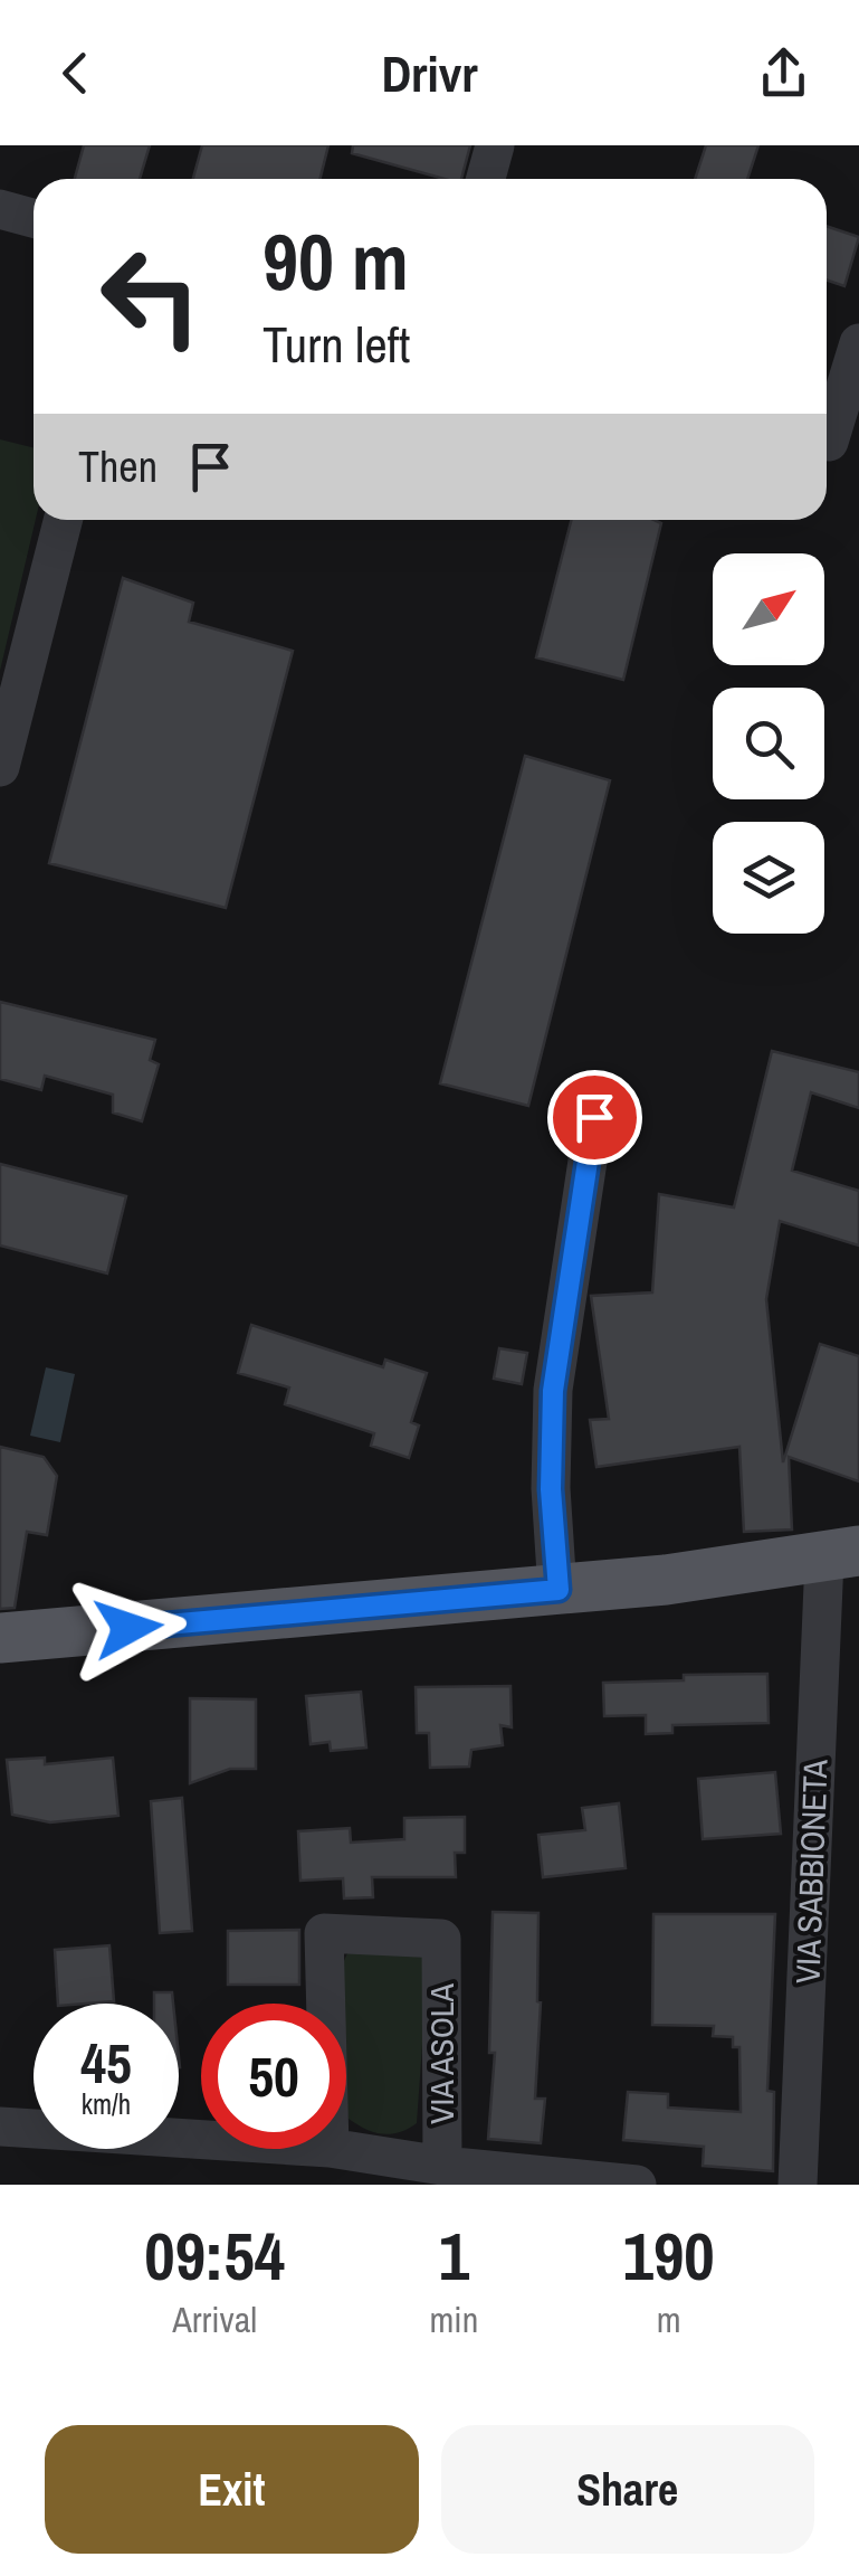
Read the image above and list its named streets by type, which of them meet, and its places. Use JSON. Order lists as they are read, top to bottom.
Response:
{
  "streets": {
    "street": ["VIA SABBIONETA", "VIA ASOLA"]
  },
  "north": "top right",
  "page": {
    "header": "Drivr",
    "turn": ["90 m", "Turn left"],
    "then": "Then",
    "speed": "45 km/h",
    "limit": "50",
    "eta": [
      "09:54",
      "Arrival",
      "1",
      "min",
      "190",
      "m"
    ],
    "buttons": ["Exit", "Share"]
  }
}
